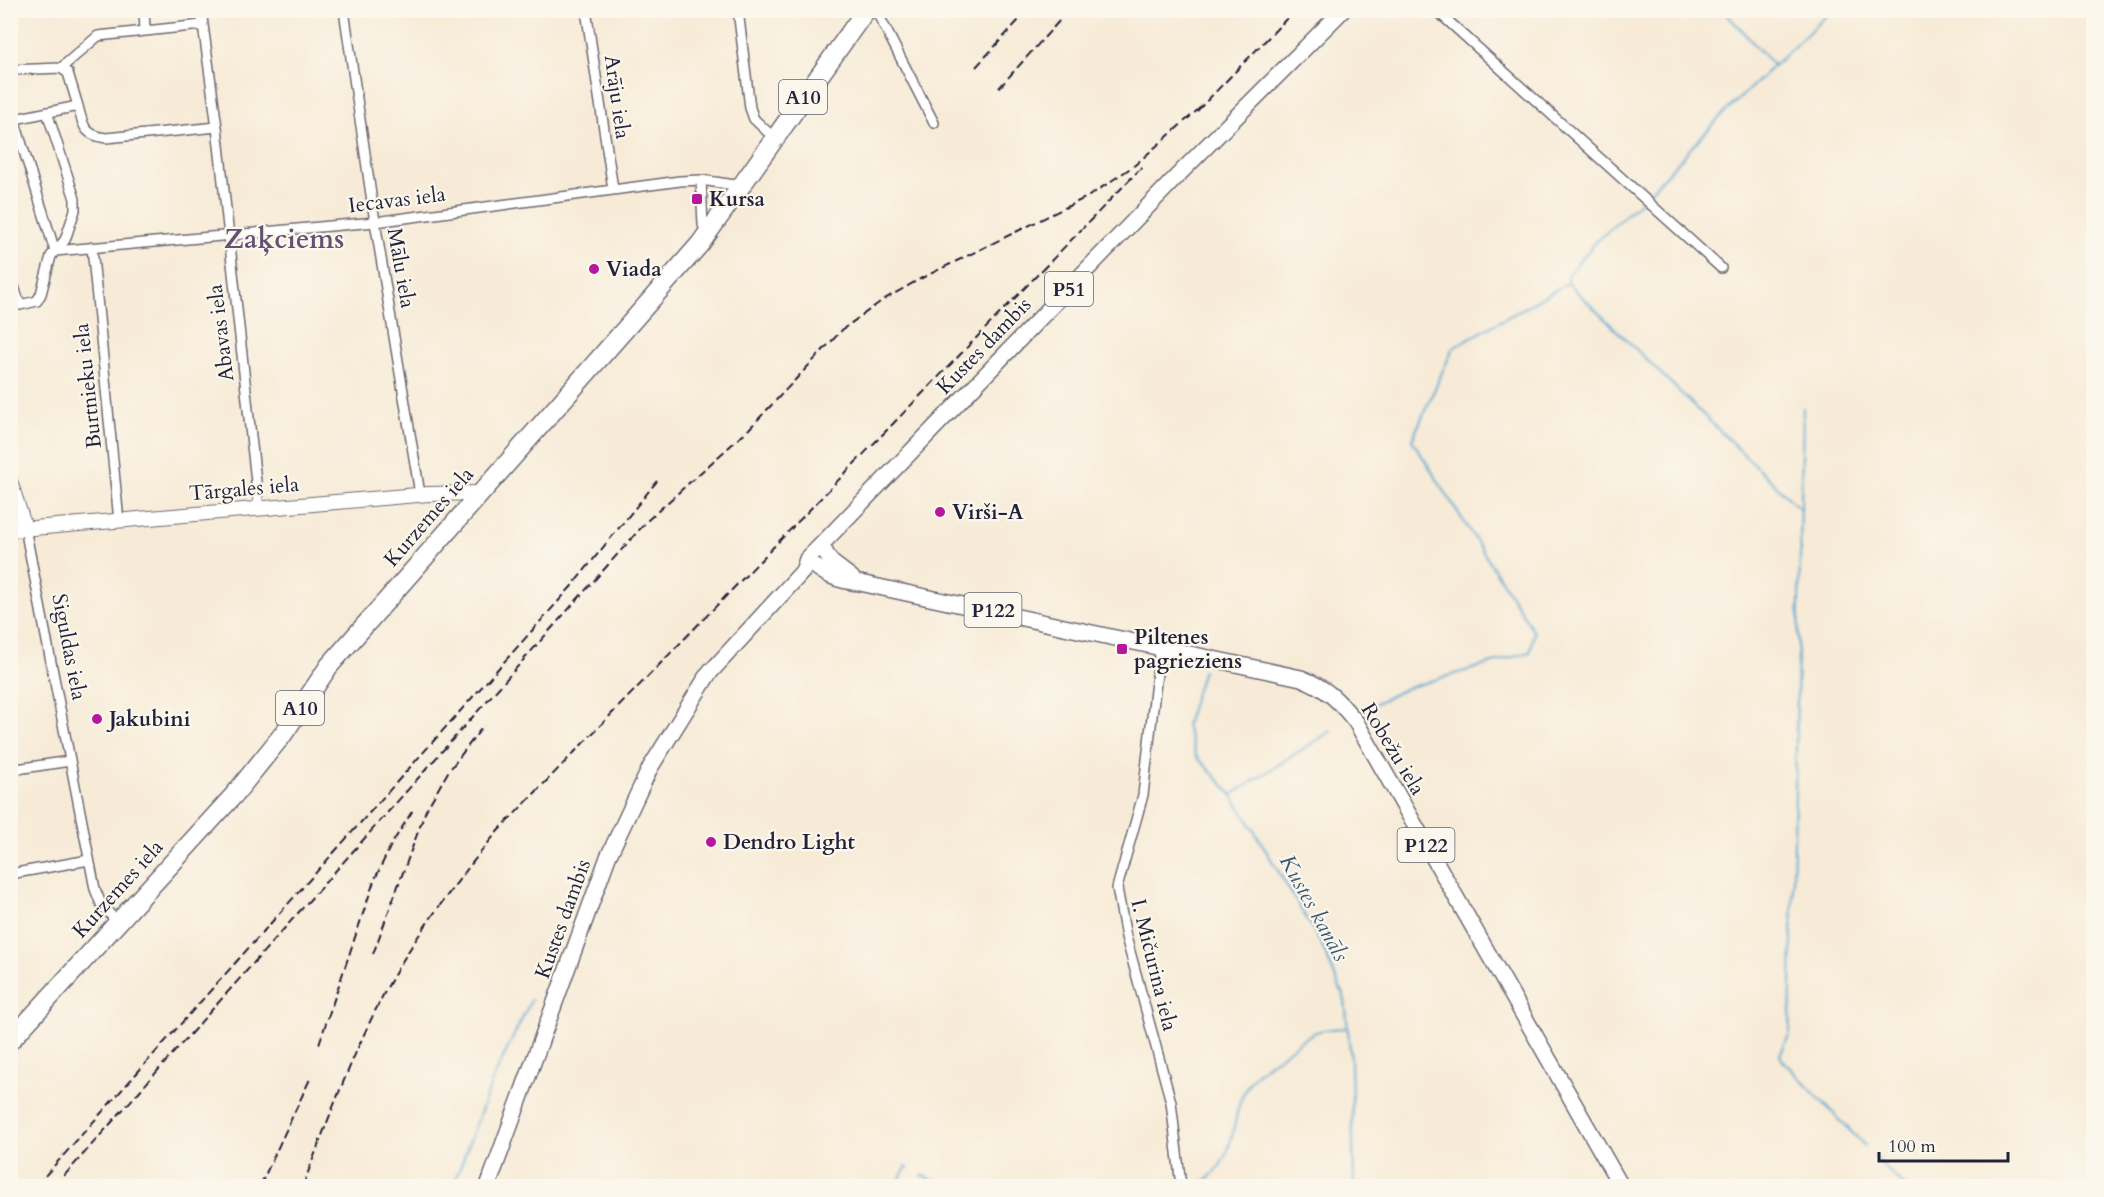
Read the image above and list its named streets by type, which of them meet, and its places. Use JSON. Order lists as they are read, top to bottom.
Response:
{
  "streets": {
    "highway": ["A10", "Kurzemes iela"],
    "main road": [
      "P51",
      "Kustes dambis",
      "P122",
      "Robežu iela"
    ],
    "street": [
      "Arāju iela",
      "Iecavas iela",
      "Mālu iela",
      "Abavas iela",
      "Burtnieku iela",
      "Tārgales iela",
      "Siguldas iela",
      "I. Mičurina iela"
    ]
  },
  "crossings": [
    ["Arāju iela", "Iecavas iela"],
    ["Iecavas iela", "Mālu iela"],
    ["Iecavas iela", "Abavas iela"],
    ["Iecavas iela", "Burtnieku iela"],
    ["Iecavas iela", "Kurzemes iela"],
    ["Mālu iela", "Tārgales iela"],
    ["Abavas iela", "Tārgales iela"],
    ["Kustes dambis", "Robežu iela"],
    ["Burtnieku iela", "Tārgales iela"],
    ["Tārgales iela", "Kurzemes iela"],
    ["Tārgales iela", "Siguldas iela"],
    ["Kurzemes iela", "Siguldas iela"],
    ["Robežu iela", "I. Mičurina iela"]
  ],
  "districts": ["Zaķciems"],
  "water": ["Kustes kanāls"],
  "places": {
    "transit": ["Kursa", "Piltenes pagrieziens"],
    "other": [
      "Viada",
      "Virši-A",
      "Jakubini",
      "Dendro Light"
    ]
  },
  "scale_bar": "100 m"
}
